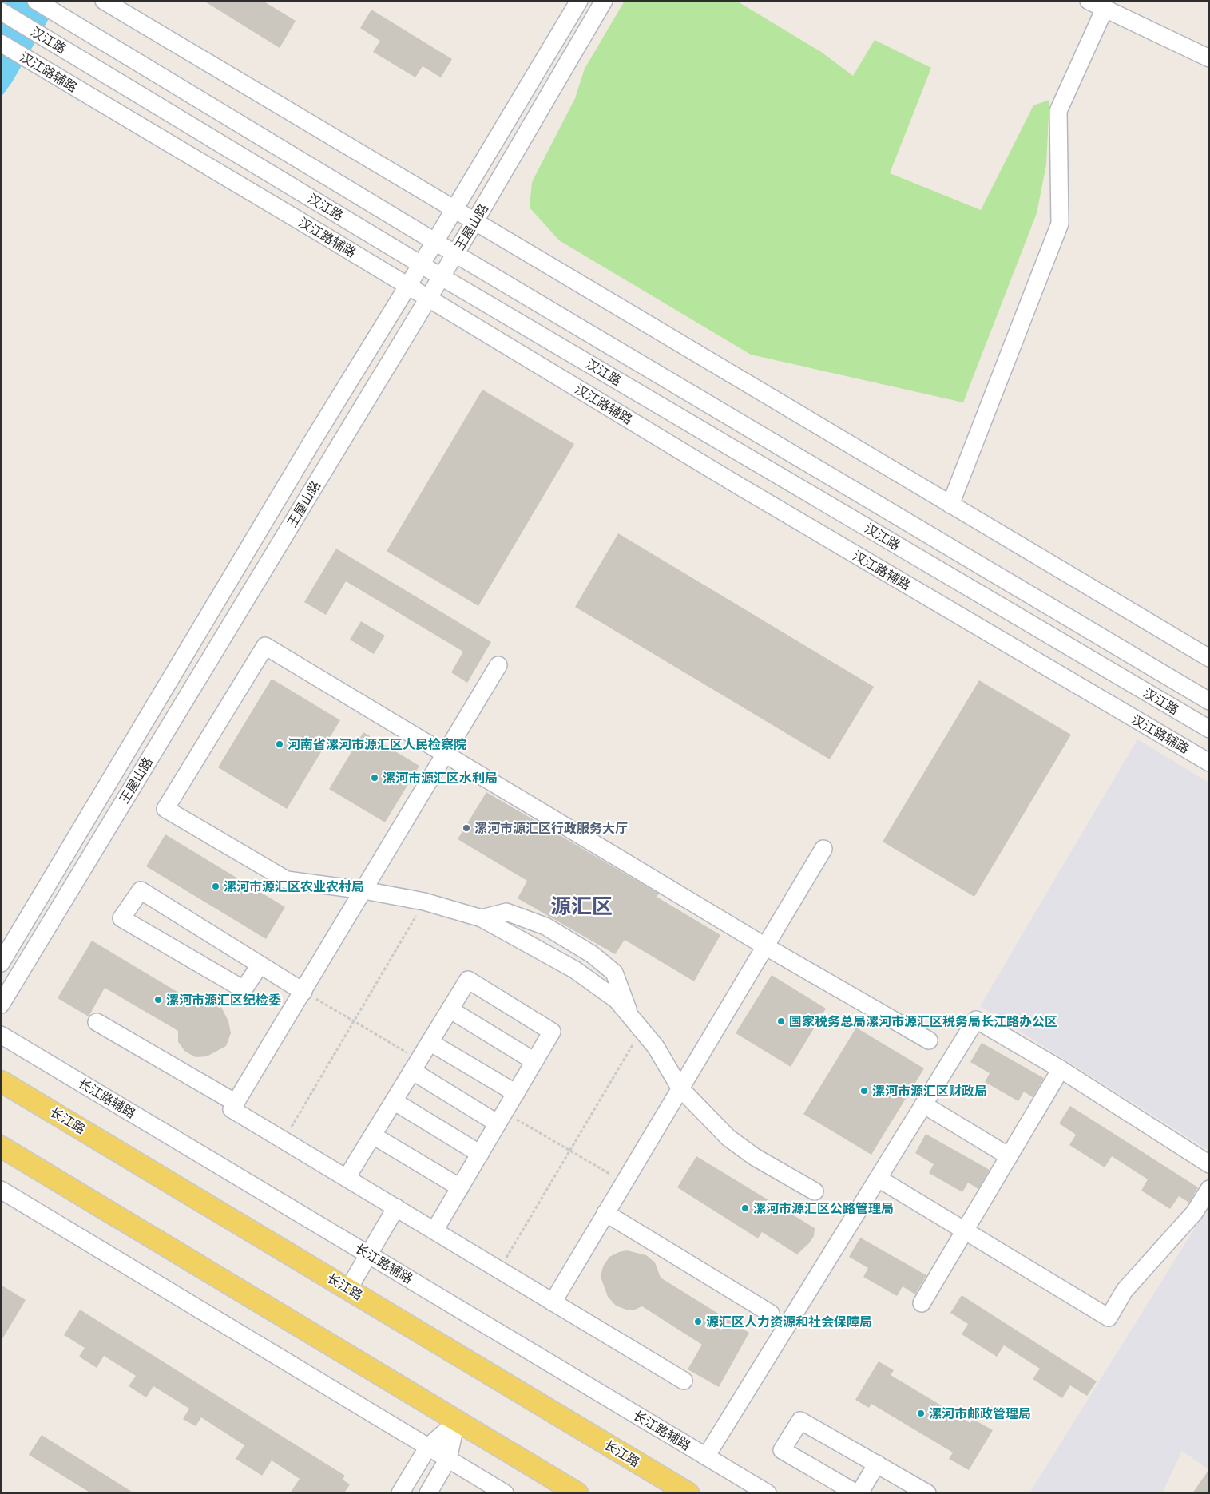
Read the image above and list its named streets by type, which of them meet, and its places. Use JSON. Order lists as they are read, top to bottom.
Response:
{
  "streets": {
    "main road": ["长江路"],
    "street": [
      "汉江路",
      "汉江路辅路",
      "王屋山路",
      "长江路辅路"
    ]
  },
  "crossings": [
    ["汉江路", "王屋山路"],
    ["汉江路辅路", "王屋山路"]
  ],
  "districts": ["源汇区"],
  "places": [
    "河南省漯河市源汇区人民检察院",
    "漯河市源汇区水利局",
    "漯河市源汇区行政服务大厅",
    "漯河市源汇区农业农村局",
    "漯河市源汇区纪检委",
    "国家税务总局漯河市源汇区税务局长江路办公区",
    "漯河市源汇区财政局",
    "漯河市源汇区公路管理局",
    "源汇区人力资源和社会保障局",
    "漯河市邮政管理局"
  ]
}
